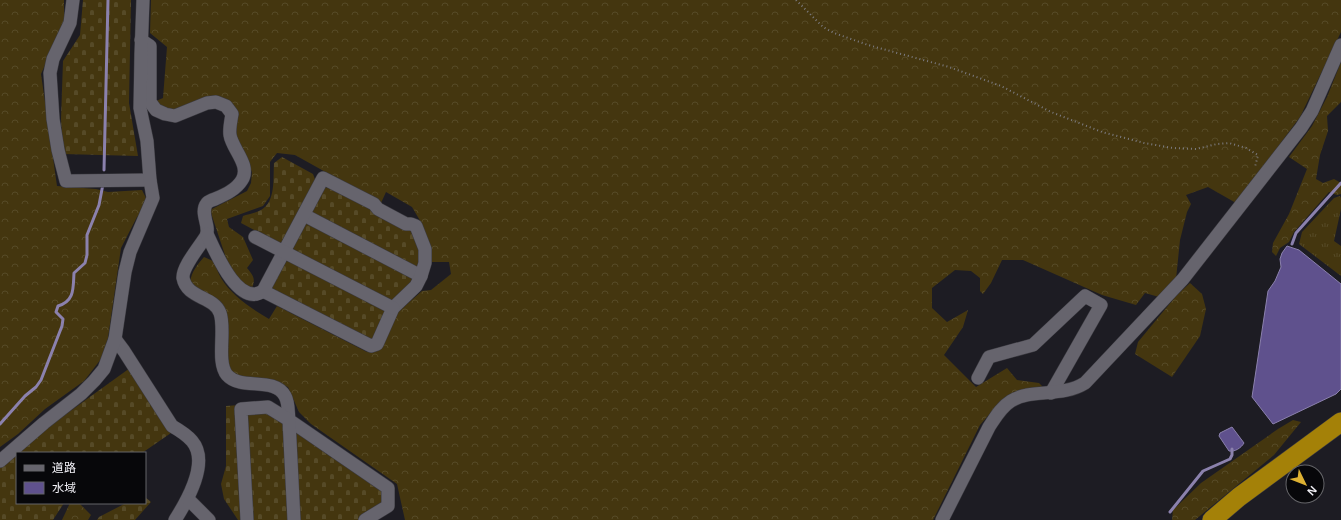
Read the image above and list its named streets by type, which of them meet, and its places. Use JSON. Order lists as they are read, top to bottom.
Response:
{
  "legend": ["道路", "水域"],
  "north": "bottom right"
}
